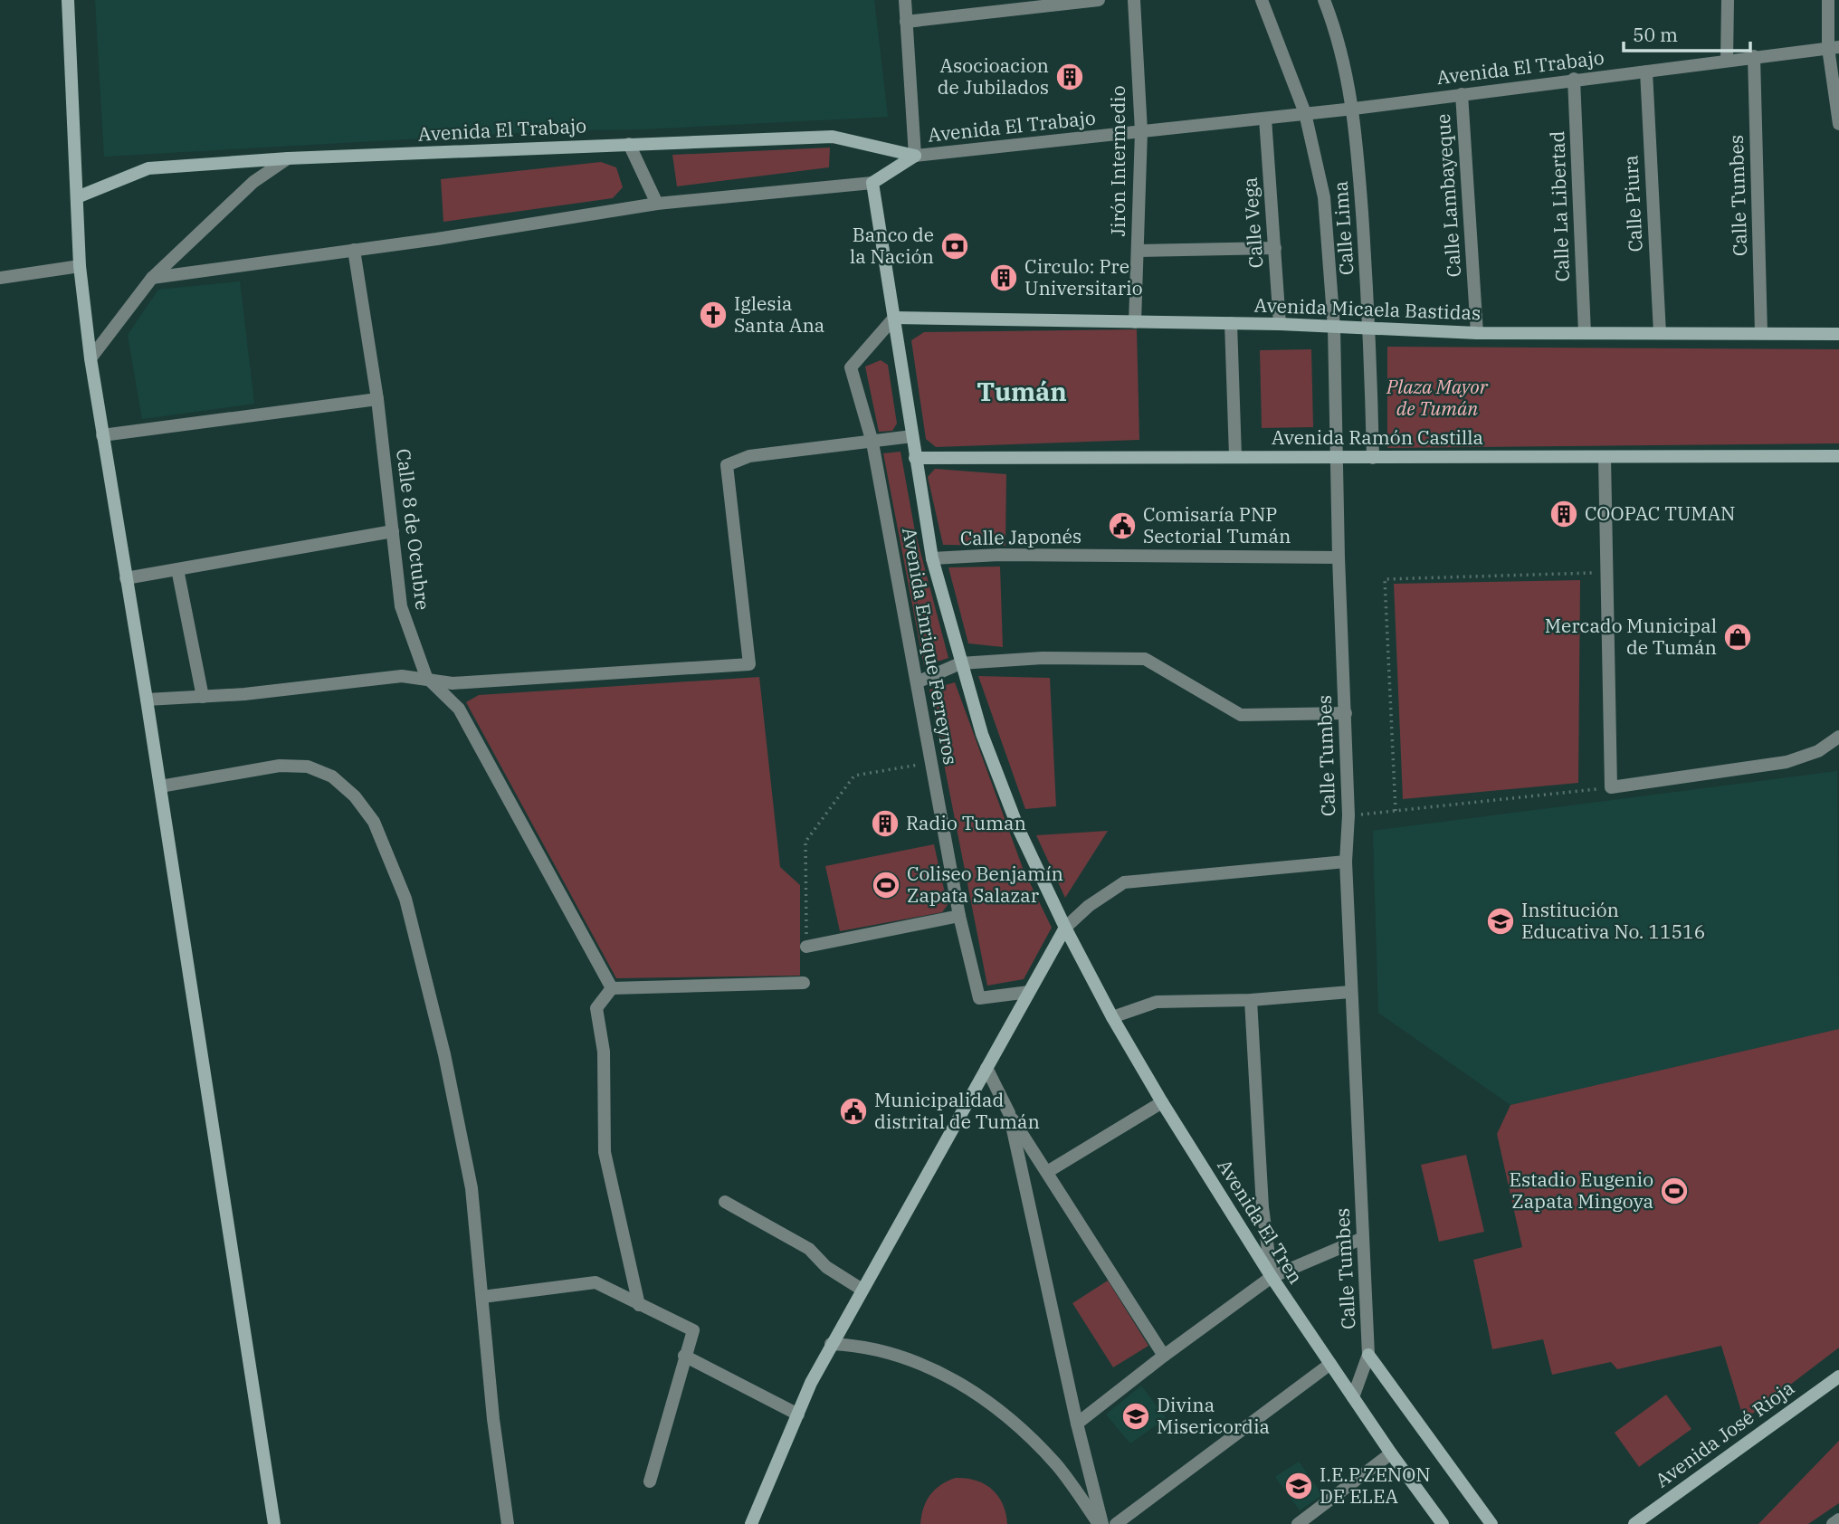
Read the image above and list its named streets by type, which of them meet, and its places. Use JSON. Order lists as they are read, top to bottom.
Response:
{
  "streets": {
    "main road": [
      "Avenida El Trabajo",
      "Avenida Micaela Bastidas",
      "Avenida Ramón Castilla",
      "Avenida El Tren",
      "Avenida José Rioja"
    ],
    "street": [
      "Jirón Intermedio",
      "Calle Lambayeque",
      "Calle Tumbes",
      "Calle Piura",
      "Calle La Libertad",
      "Calle Vega",
      "Calle Lima",
      "Calle 8 de Octubre",
      "Calle Japonés",
      "Avenida Enrique Ferreyros"
    ]
  },
  "crossings": [
    ["Avenida El Trabajo", "Jirón Intermedio"],
    ["Avenida El Trabajo", "Calle Lambayeque"],
    ["Avenida El Trabajo", "Calle Tumbes"],
    ["Avenida El Trabajo", "Calle Piura"],
    ["Avenida El Trabajo", "Calle La Libertad"],
    ["Avenida El Trabajo", "Calle Vega"],
    ["Avenida El Trabajo", "Calle Lima"],
    ["Jirón Intermedio", "Avenida Micaela Bastidas"],
    ["Calle Lambayeque", "Avenida Micaela Bastidas"],
    ["Calle Tumbes", "Avenida Micaela Bastidas"],
    ["Calle Tumbes", "Avenida Ramón Castilla"],
    ["Calle Tumbes", "Calle Japonés"],
    ["Calle Tumbes", "Avenida El Tren"],
    ["Calle Piura", "Avenida Micaela Bastidas"],
    ["Calle La Libertad", "Avenida Micaela Bastidas"],
    ["Calle Vega", "Avenida Micaela Bastidas"],
    ["Calle Lima", "Avenida Micaela Bastidas"],
    ["Calle Lima", "Avenida Ramón Castilla"],
    ["Avenida Micaela Bastidas", "Avenida Enrique Ferreyros"],
    ["Avenida Micaela Bastidas", "Avenida El Tren"],
    ["Avenida Ramón Castilla", "Avenida El Tren"],
    ["Calle Japonés", "Avenida El Tren"],
    ["Avenida Enrique Ferreyros", "Avenida El Tren"]
  ],
  "districts": ["Tumán"],
  "parks": ["Plaza Mayor de Tumán"],
  "places": {
    "building": [
      "Asocioacion de Jubilados",
      "Circulo: Pre Universitario",
      "COOPAC TUMAN",
      "Radio Tuman"
    ],
    "bank": ["Banco de la Nación"],
    "church": ["Iglesia Santa Ana"],
    "public building": ["Comisaría PNP Sectorial Tumán", "Municipalidad distrital de Tumán"],
    "shop": ["Mercado Municipal de Tumán"],
    "sports": ["Coliseo Benjamín Zapata Salazar", "Estadio Eugenio Zapata Mingoya"],
    "school or university": ["Institución Educativa No. 11516", "Divina Misericordia", "I.E.P.ZENON DE ELEA"]
  },
  "scale_bar": "50 m"
}
